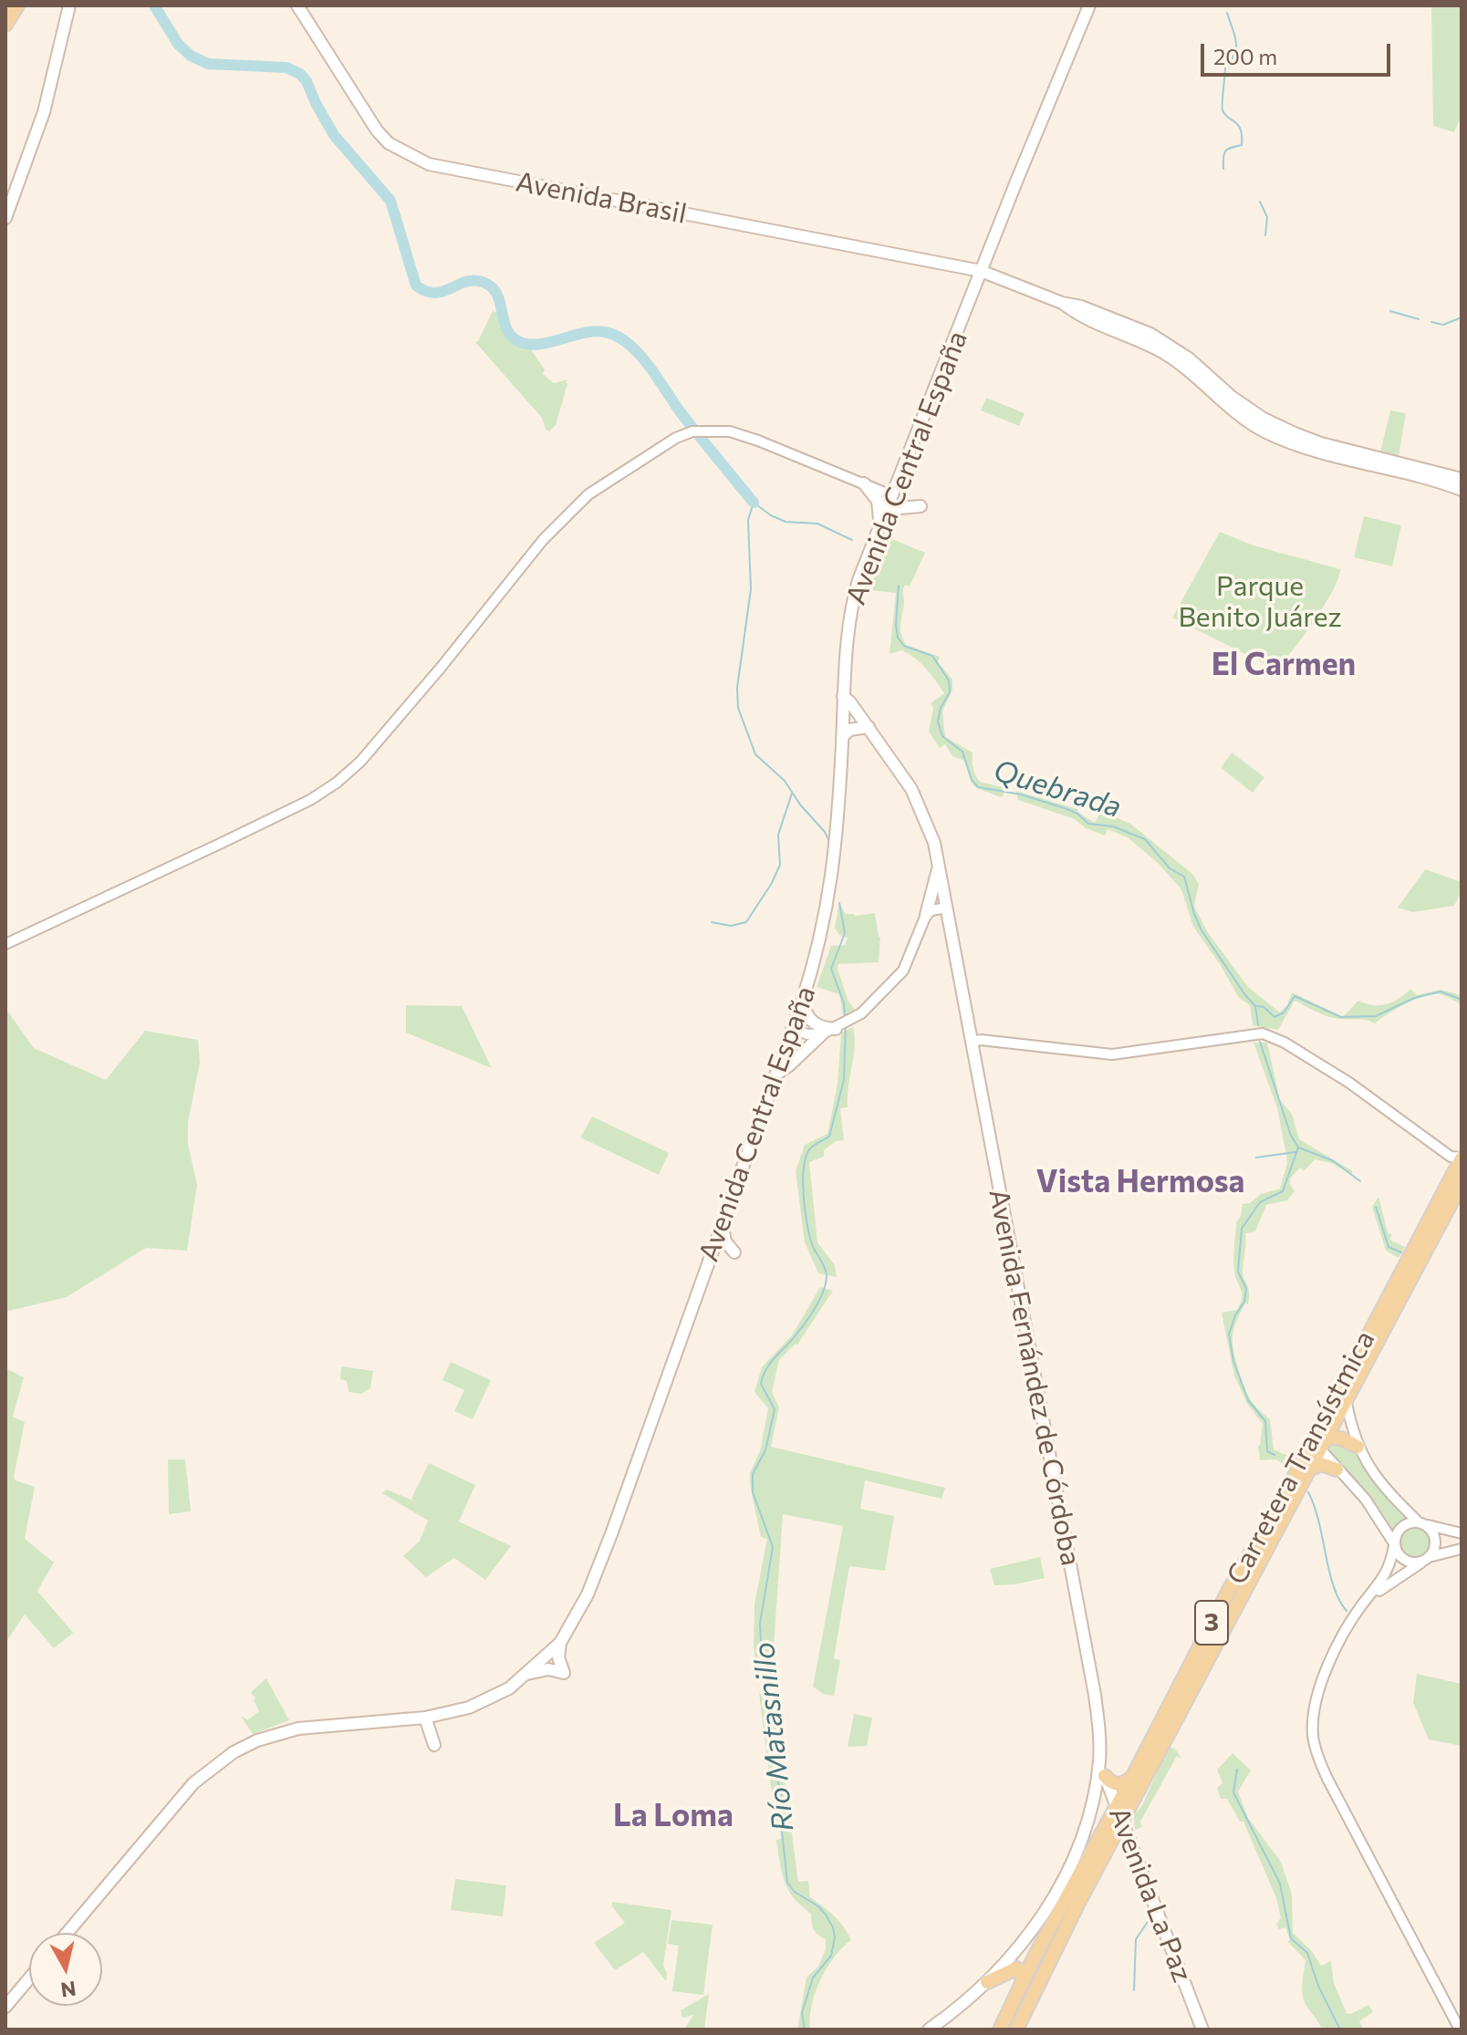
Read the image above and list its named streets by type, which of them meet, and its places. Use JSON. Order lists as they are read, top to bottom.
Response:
{
  "streets": {
    "main road": [
      "Avenida Brasil",
      "Avenida Central España",
      "Avenida Fernández de Córdoba",
      "Carretera Transístmica",
      "3",
      "Avenida La Paz"
    ]
  },
  "crossings": [
    ["Avenida Brasil", "Avenida Central España"],
    ["Avenida Central España", "Avenida Fernández de Córdoba"],
    ["Avenida Fernández de Córdoba", "Avenida La Paz"],
    ["Carretera Transístmica", "Avenida La Paz"]
  ],
  "districts": ["El Carmen", "Vista Hermosa", "La Loma"],
  "water": ["Quebrada", "Río Matasnillo"],
  "parks": ["Parque Benito Juárez"],
  "scale_bar": "200 m",
  "north": "bottom"
}
